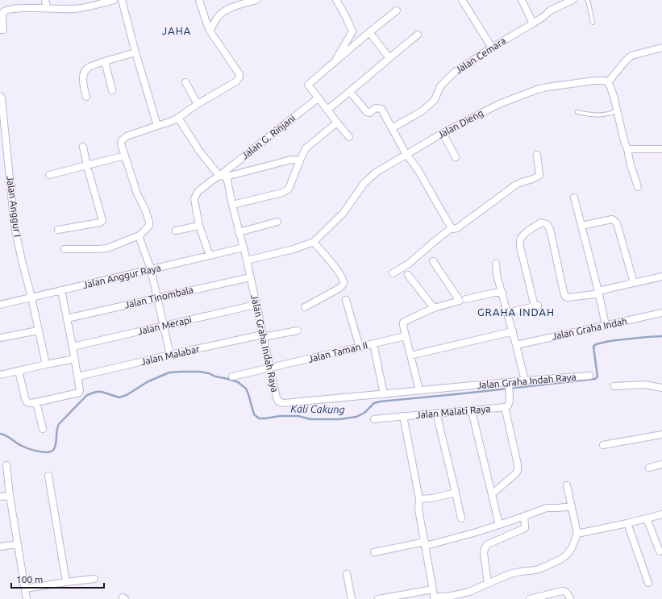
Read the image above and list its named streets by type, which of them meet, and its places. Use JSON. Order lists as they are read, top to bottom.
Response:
{
  "streets": {
    "street": [
      "Jalan Cemara",
      "Jalan Dieng",
      "Jalan G. Rinjani",
      "Jalan Anggur I",
      "Jalan Anggur Raya",
      "Jalan Tinombala",
      "Jalan Merapi",
      "Jalan Graha Indah",
      "Jalan Graha Indah Raya",
      "Jalan Taman II",
      "Jalan Malabar",
      "Jalan Malati Raya"
    ]
  },
  "crossings": [
    ["Jalan Dieng", "Jalan Graha Indah Raya"],
    ["Jalan G. Rinjani", "Jalan Anggur Raya"],
    ["Jalan Anggur I", "Jalan Anggur Raya"],
    ["Jalan Anggur Raya", "Jalan Graha Indah Raya"],
    ["Jalan Tinombala", "Jalan Graha Indah Raya"],
    ["Jalan Merapi", "Jalan Graha Indah Raya"],
    ["Jalan Graha Indah Raya", "Jalan Taman II"],
    ["Jalan Graha Indah Raya", "Jalan Malabar"],
    ["Jalan Graha Indah Raya", "Jalan Malati Raya"]
  ],
  "districts": ["JAHA", "GRAHA INDAH"],
  "water": ["Kali Cakung"],
  "scale_bar": "100 m"
}
